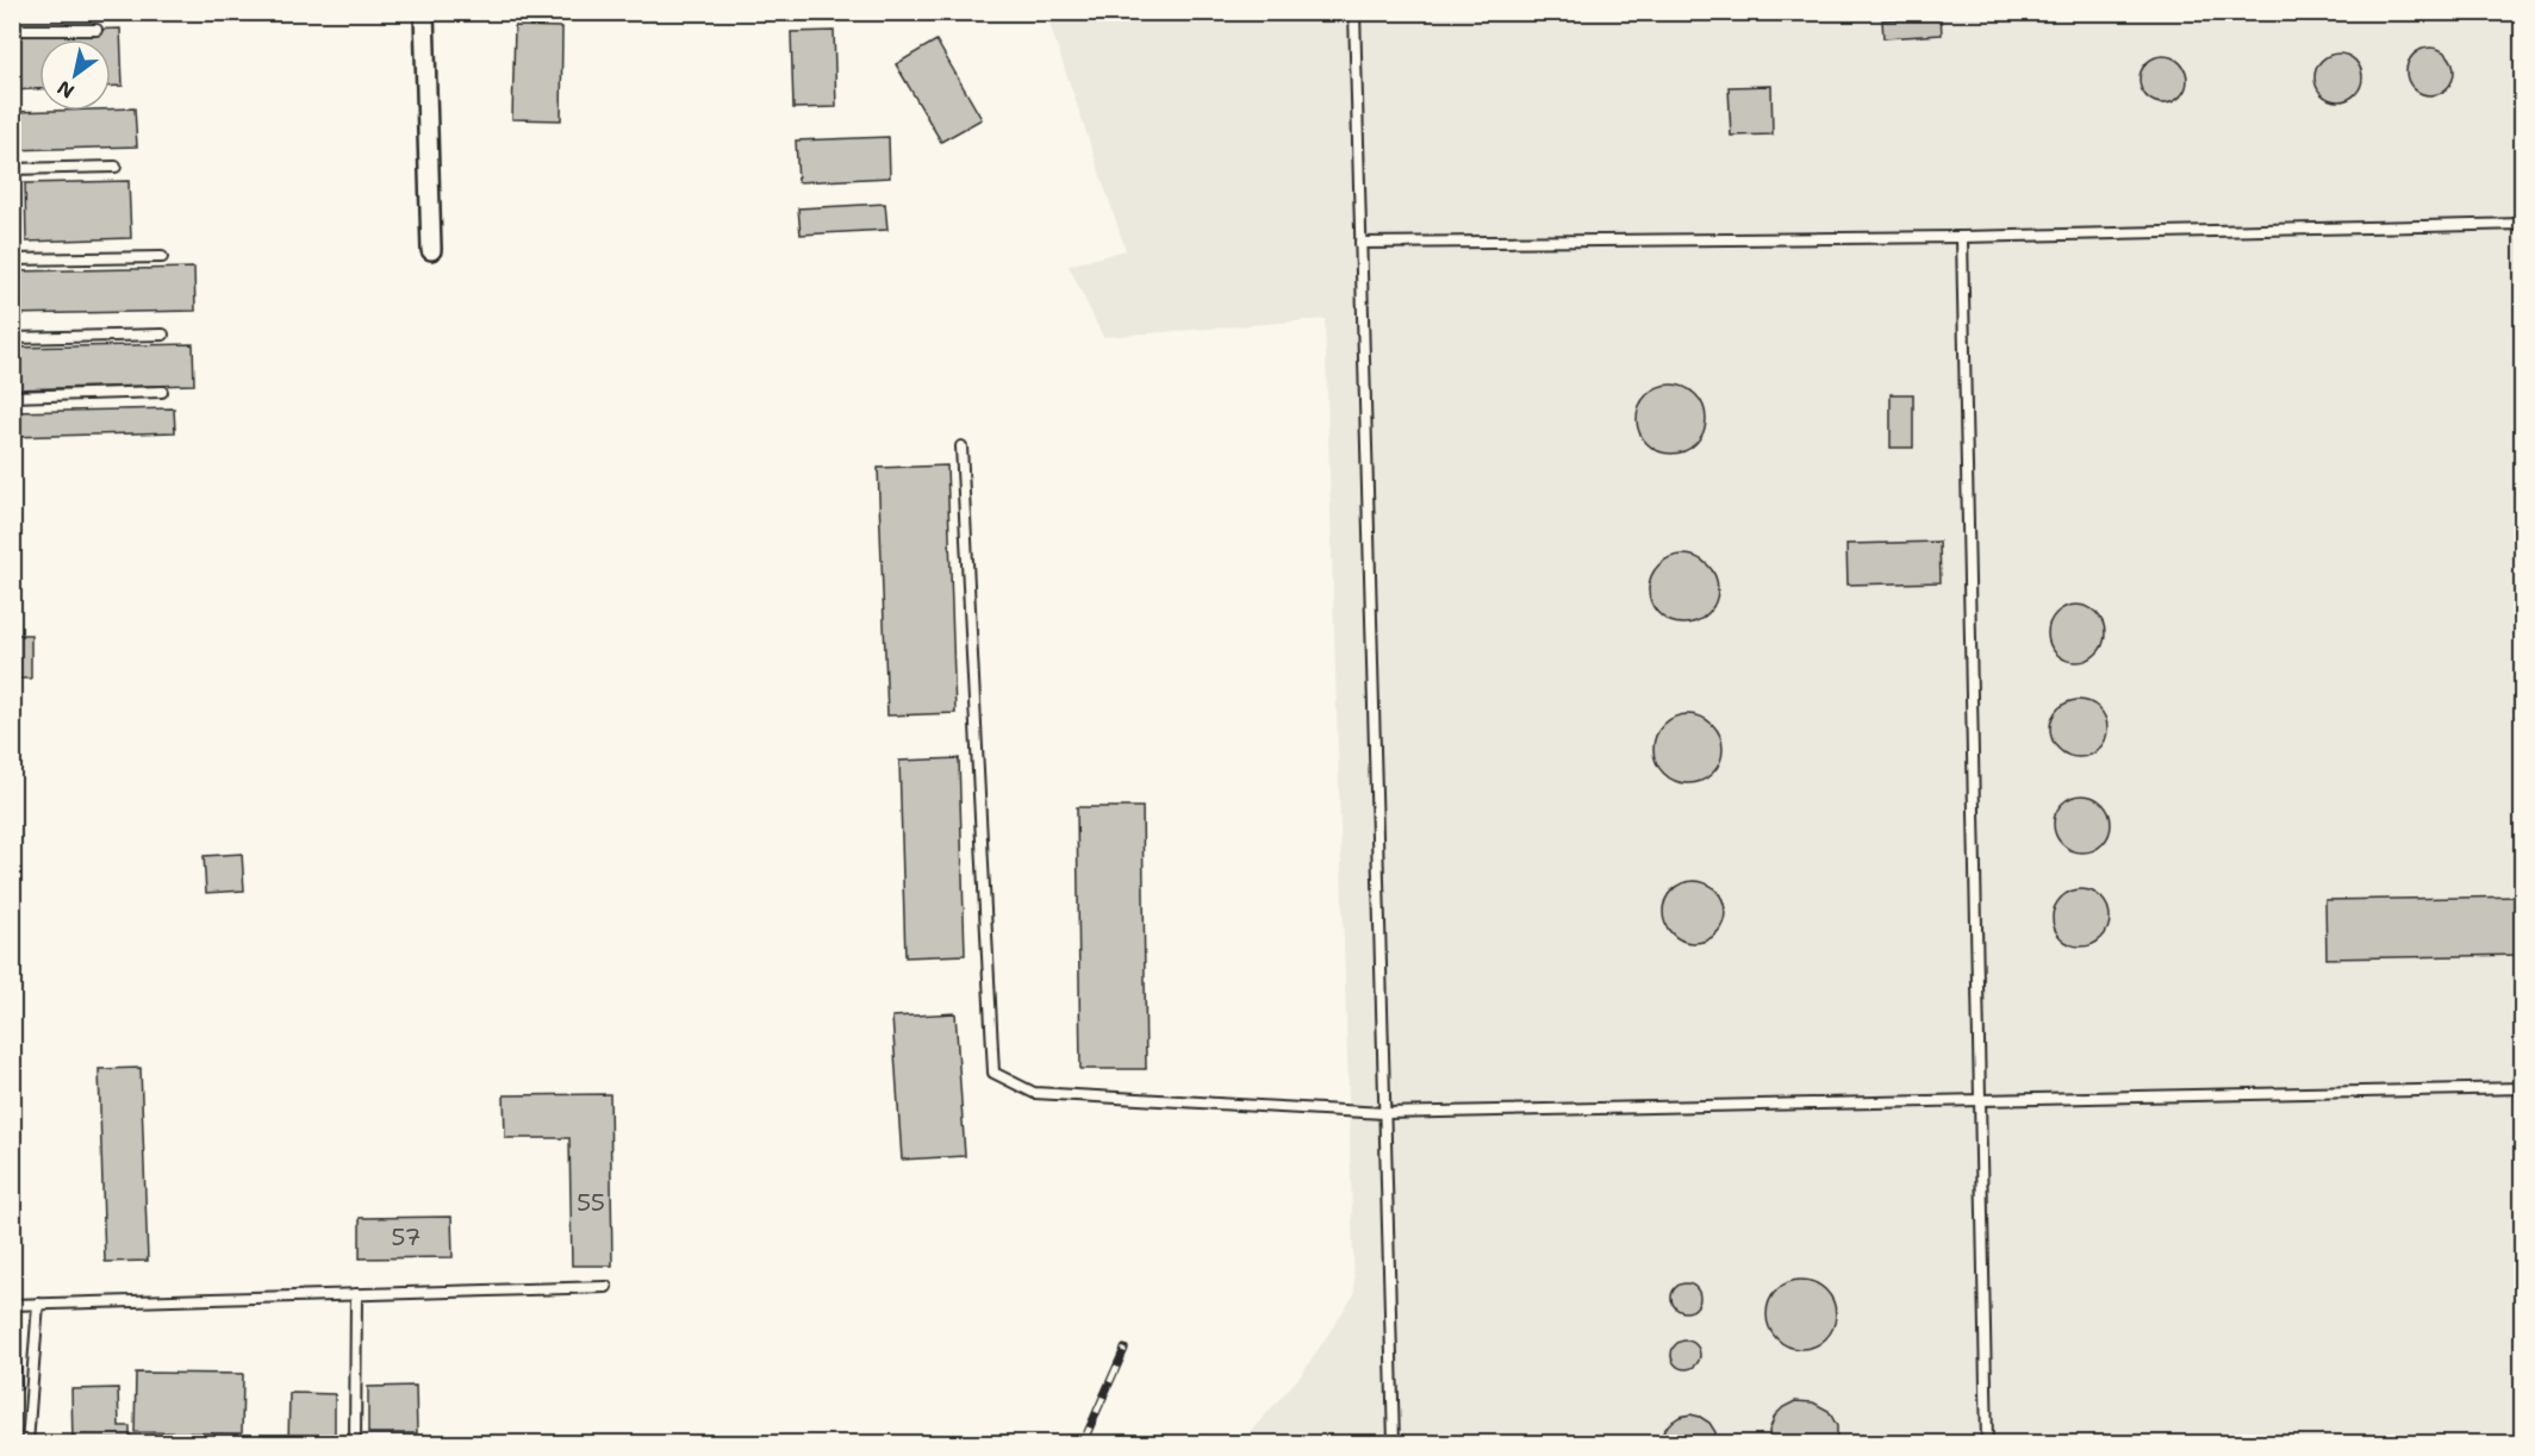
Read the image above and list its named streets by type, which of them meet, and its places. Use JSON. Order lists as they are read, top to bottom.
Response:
{
  "house_numbers": ["55", "57"],
  "north": "bottom left"
}
